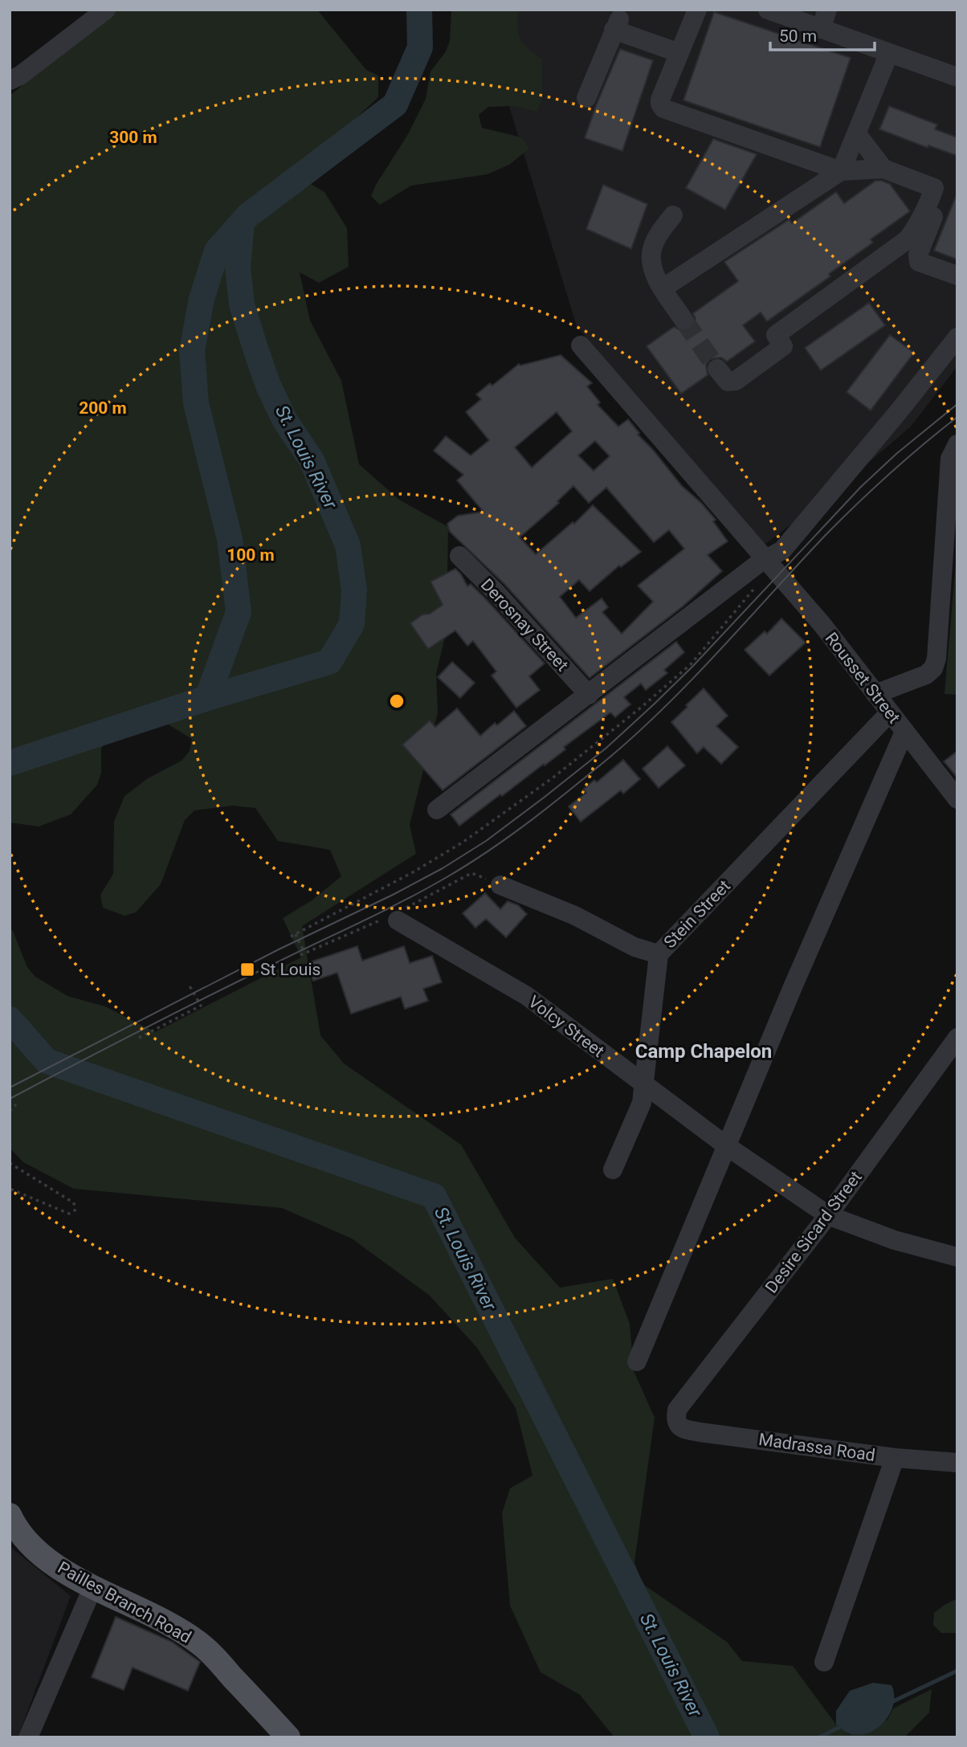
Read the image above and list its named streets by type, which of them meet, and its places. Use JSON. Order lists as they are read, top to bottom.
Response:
{
  "streets": {
    "main road": ["Pailles Branch Road"],
    "street": [
      "Derosnay Street",
      "Rousset Street",
      "Stein Street",
      "Volcy Street",
      "Desire Sicard Street",
      "Madrassa Road"
    ]
  },
  "crossings": [
    ["Rousset Street", "Stein Street"],
    ["Stein Street", "Volcy Street"],
    ["Volcy Street", "Desire Sicard Street"],
    ["Desire Sicard Street", "Madrassa Road"]
  ],
  "districts": ["Camp Chapelon"],
  "water": ["St. Louis River"],
  "places": {
    "transit": ["St Louis"]
  },
  "scale_bar": "50 m",
  "rings": ["300 m", "200 m", "100 m"]
}
